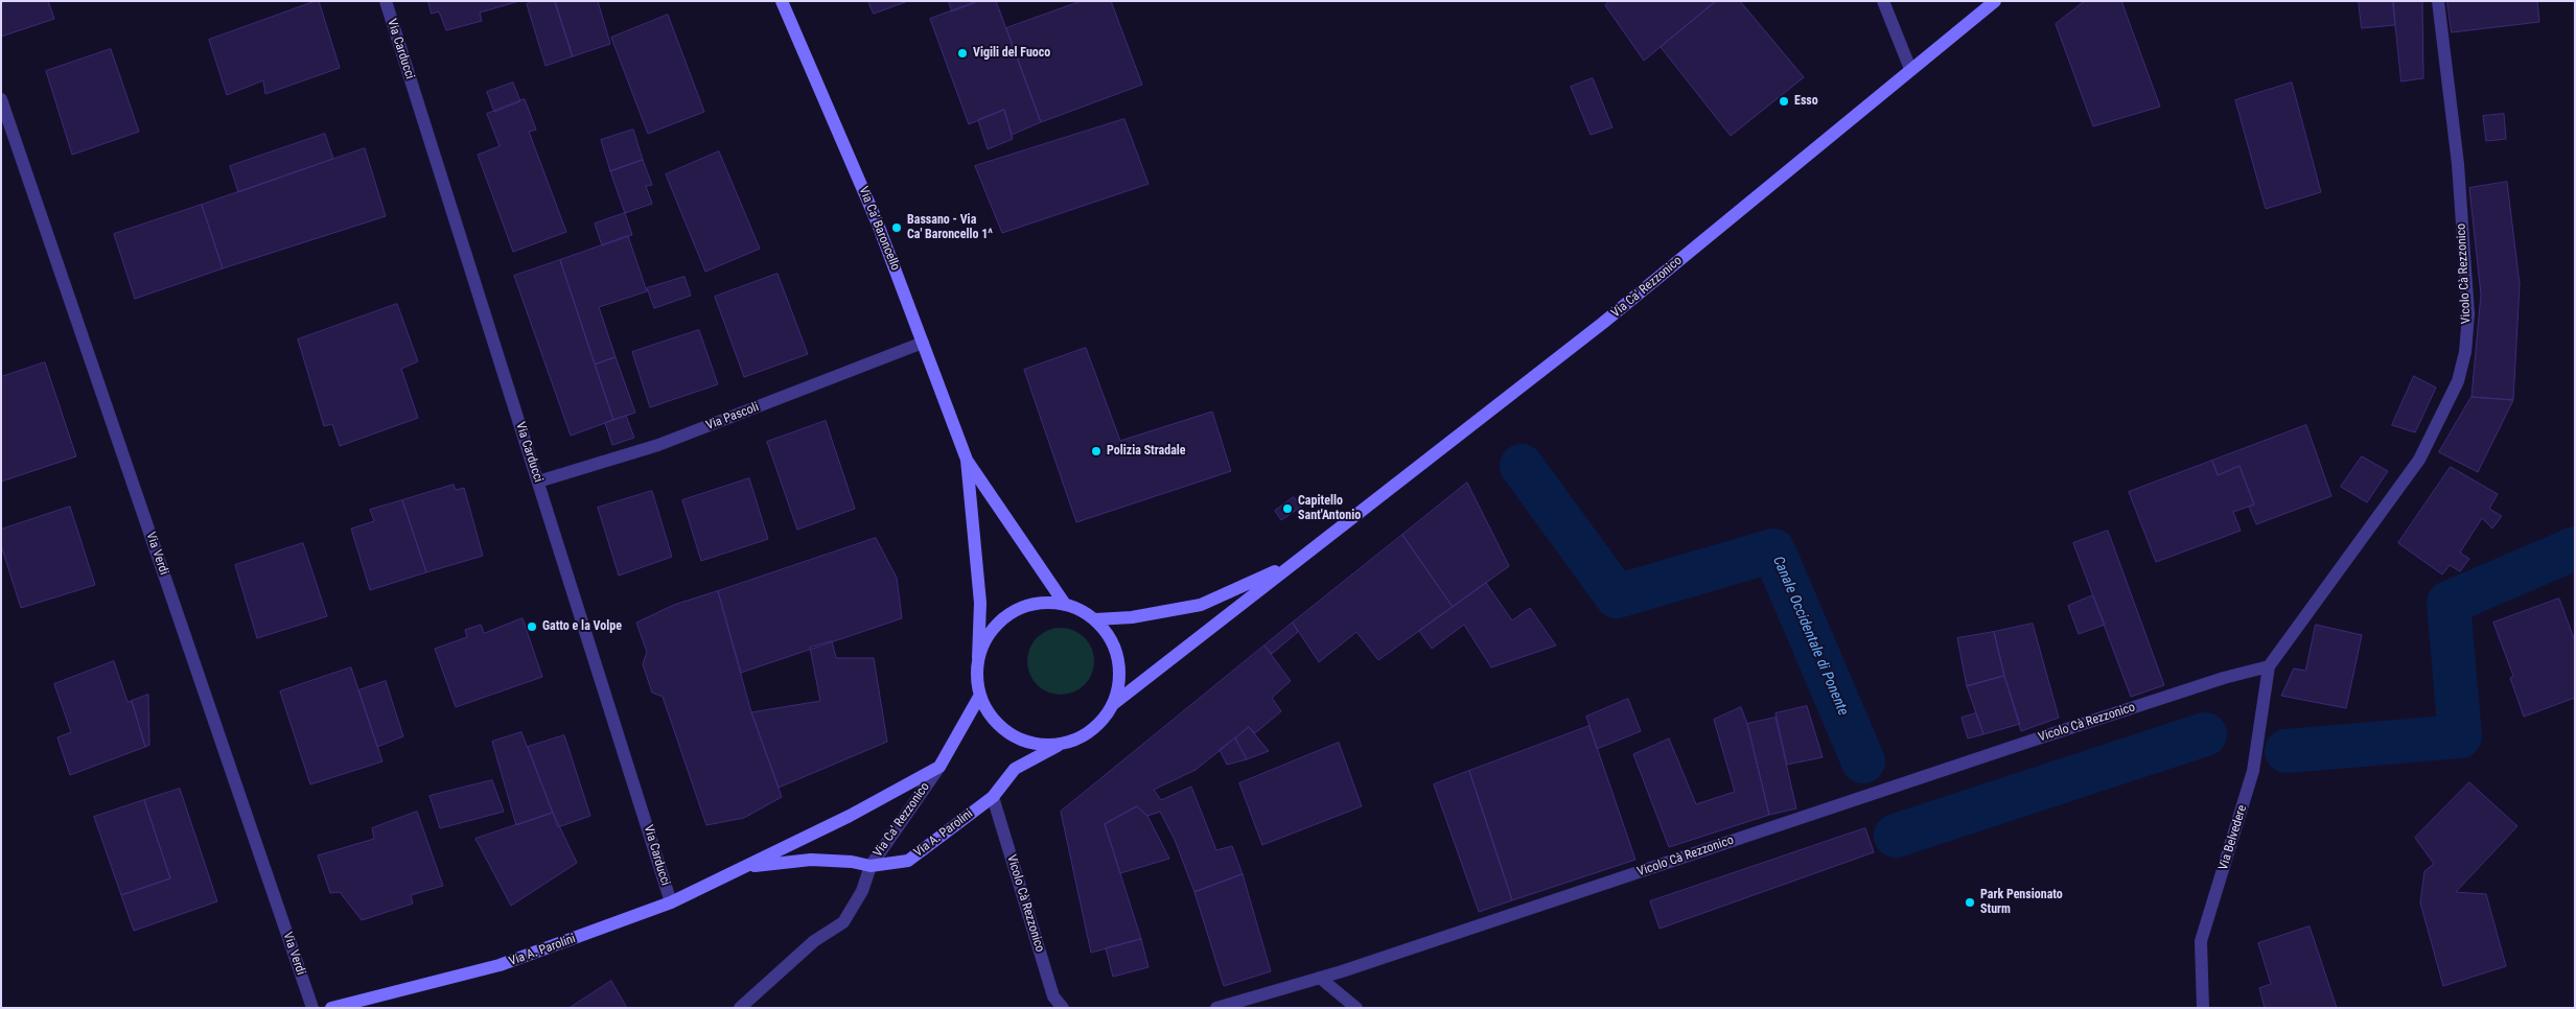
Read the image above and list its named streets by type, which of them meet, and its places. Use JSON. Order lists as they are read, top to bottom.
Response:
{
  "streets": {
    "main road": ["Via Ca' Baroncello", "Via Ca' Rezzonico", "Via A. Parolini"],
    "street": [
      "Via Carducci",
      "Vicolo Cà Rezzonico",
      "Via Pascoli",
      "Via Verdi",
      "Via Belvedere"
    ]
  },
  "crossings": [
    ["Via Carducci", "Via Pascoli"],
    ["Via Carducci", "Via A. Parolini"],
    ["Via Ca' Baroncello", "Via Ca' Rezzonico"],
    ["Via Ca' Baroncello", "Via Pascoli"],
    ["Via Ca' Baroncello", "Via A. Parolini"],
    ["Vicolo Cà Rezzonico", "Via A. Parolini"],
    ["Vicolo Cà Rezzonico", "Via Belvedere"],
    ["Via Ca' Rezzonico", "Via A. Parolini"]
  ],
  "water": ["Canale Occidentale di Ponente"],
  "places": [
    "Vigili del Fuoco",
    "Esso",
    "Bassano - Via Ca' Baroncello 1^",
    "Polizia Stradale",
    "Capitello Sant'Antonio",
    "Gatto e la Volpe",
    "Park Pensionato Sturm"
  ]
}
